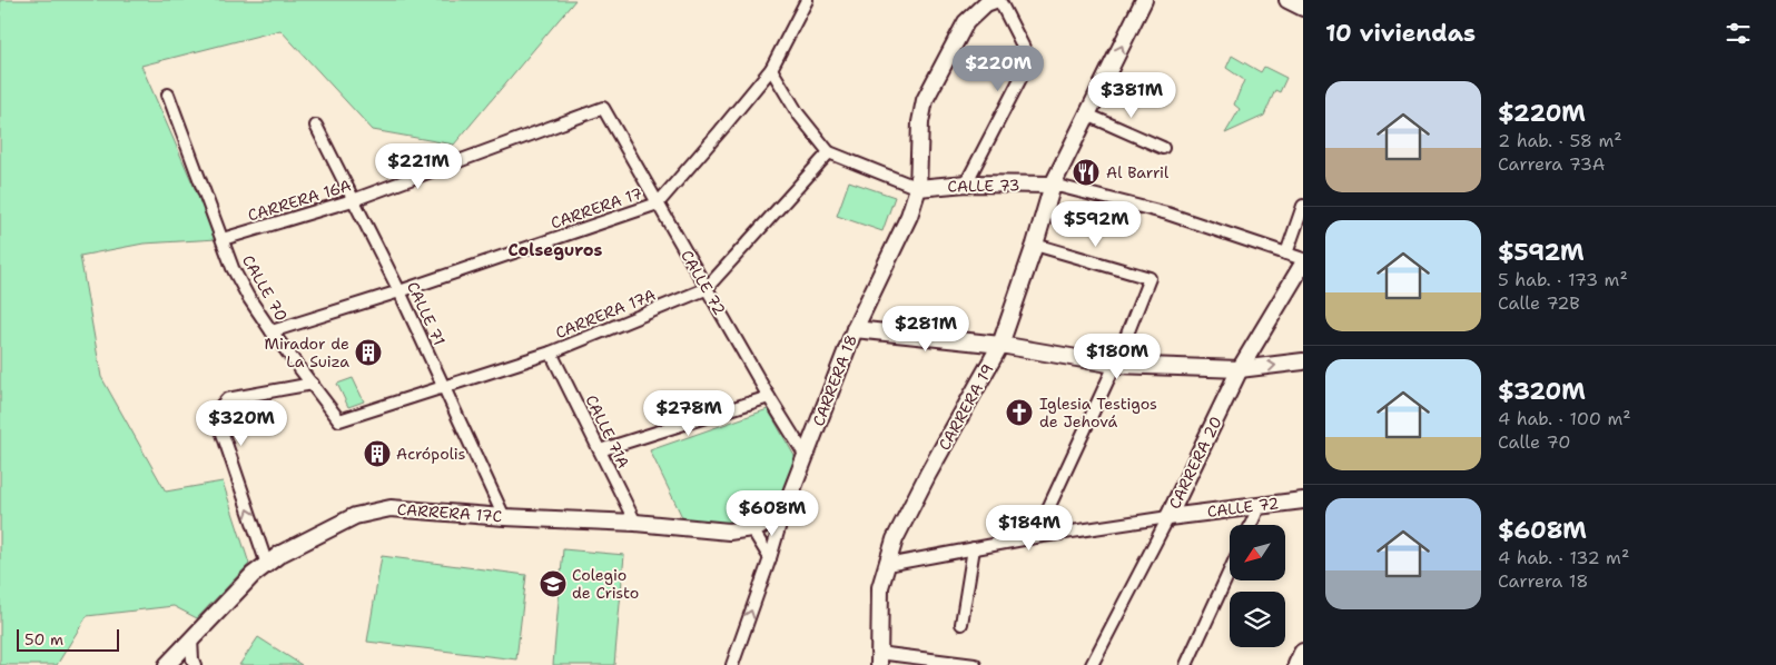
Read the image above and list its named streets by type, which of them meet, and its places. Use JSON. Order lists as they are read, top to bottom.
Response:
{
  "streets": {
    "street": [
      "CALLE 73",
      "CARRERA 16A",
      "CARRERA 17",
      "CALLE 72",
      "CALLE 70",
      "CALLE 71",
      "CARRERA 17A",
      "CARRERA 18",
      "CARRERA 19",
      "CALLE 71A",
      "CARRERA 20",
      "CARRERA 17C"
    ]
  },
  "crossings": [
    ["CALLE 73", "CARRERA 17"],
    ["CALLE 73", "CARRERA 17A"],
    ["CALLE 73", "CARRERA 18"],
    ["CALLE 73", "CARRERA 19"],
    ["CALLE 73", "CARRERA 20"],
    ["CARRERA 16A", "CALLE 72"],
    ["CARRERA 16A", "CALLE 70"],
    ["CARRERA 16A", "CALLE 71"],
    ["CARRERA 17", "CALLE 72"],
    ["CARRERA 17", "CALLE 70"],
    ["CARRERA 17", "CALLE 71"],
    ["CALLE 72", "CARRERA 17A"],
    ["CALLE 72", "CARRERA 18"],
    ["CALLE 72", "CARRERA 19"],
    ["CALLE 72", "CARRERA 20"],
    ["CALLE 70", "CARRERA 17A"],
    ["CALLE 71", "CARRERA 17A"],
    ["CALLE 71", "CARRERA 17C"],
    ["CARRERA 17A", "CALLE 71A"],
    ["CARRERA 18", "CARRERA 17C"],
    ["CALLE 71A", "CARRERA 17C"]
  ],
  "districts": ["Colseguros"],
  "places": {
    "restaurant": ["Al Barril"],
    "building": ["Mirador de La Suiza", "Acrópolis"],
    "church": ["Iglesia Testigos de Jehová"],
    "school or university": ["Colegio de Cristo"]
  },
  "scale_bar": "50 m",
  "north": "bottom left",
  "page": {
    "heading": "10 viviendas",
    "price": [
      "$220M",
      "$381M",
      "$221M",
      "$592M",
      "$281M",
      "$180M",
      "$278M",
      "$320M",
      "$608M",
      "$184M"
    ],
    "list": [
      {
        "name": "$220M",
        "note": "2 hab. · 58 m² · Carrera 73A"
      },
      {
        "name": "$592M",
        "note": "5 hab. · 173 m² · Calle 72B"
      },
      {
        "name": "$320M",
        "note": "4 hab. · 100 m² · Calle 70"
      },
      {
        "name": "$608M",
        "note": "4 hab. · 132 m² · Carrera 18"
      }
    ],
    "scale": "50 m"
  }
}
